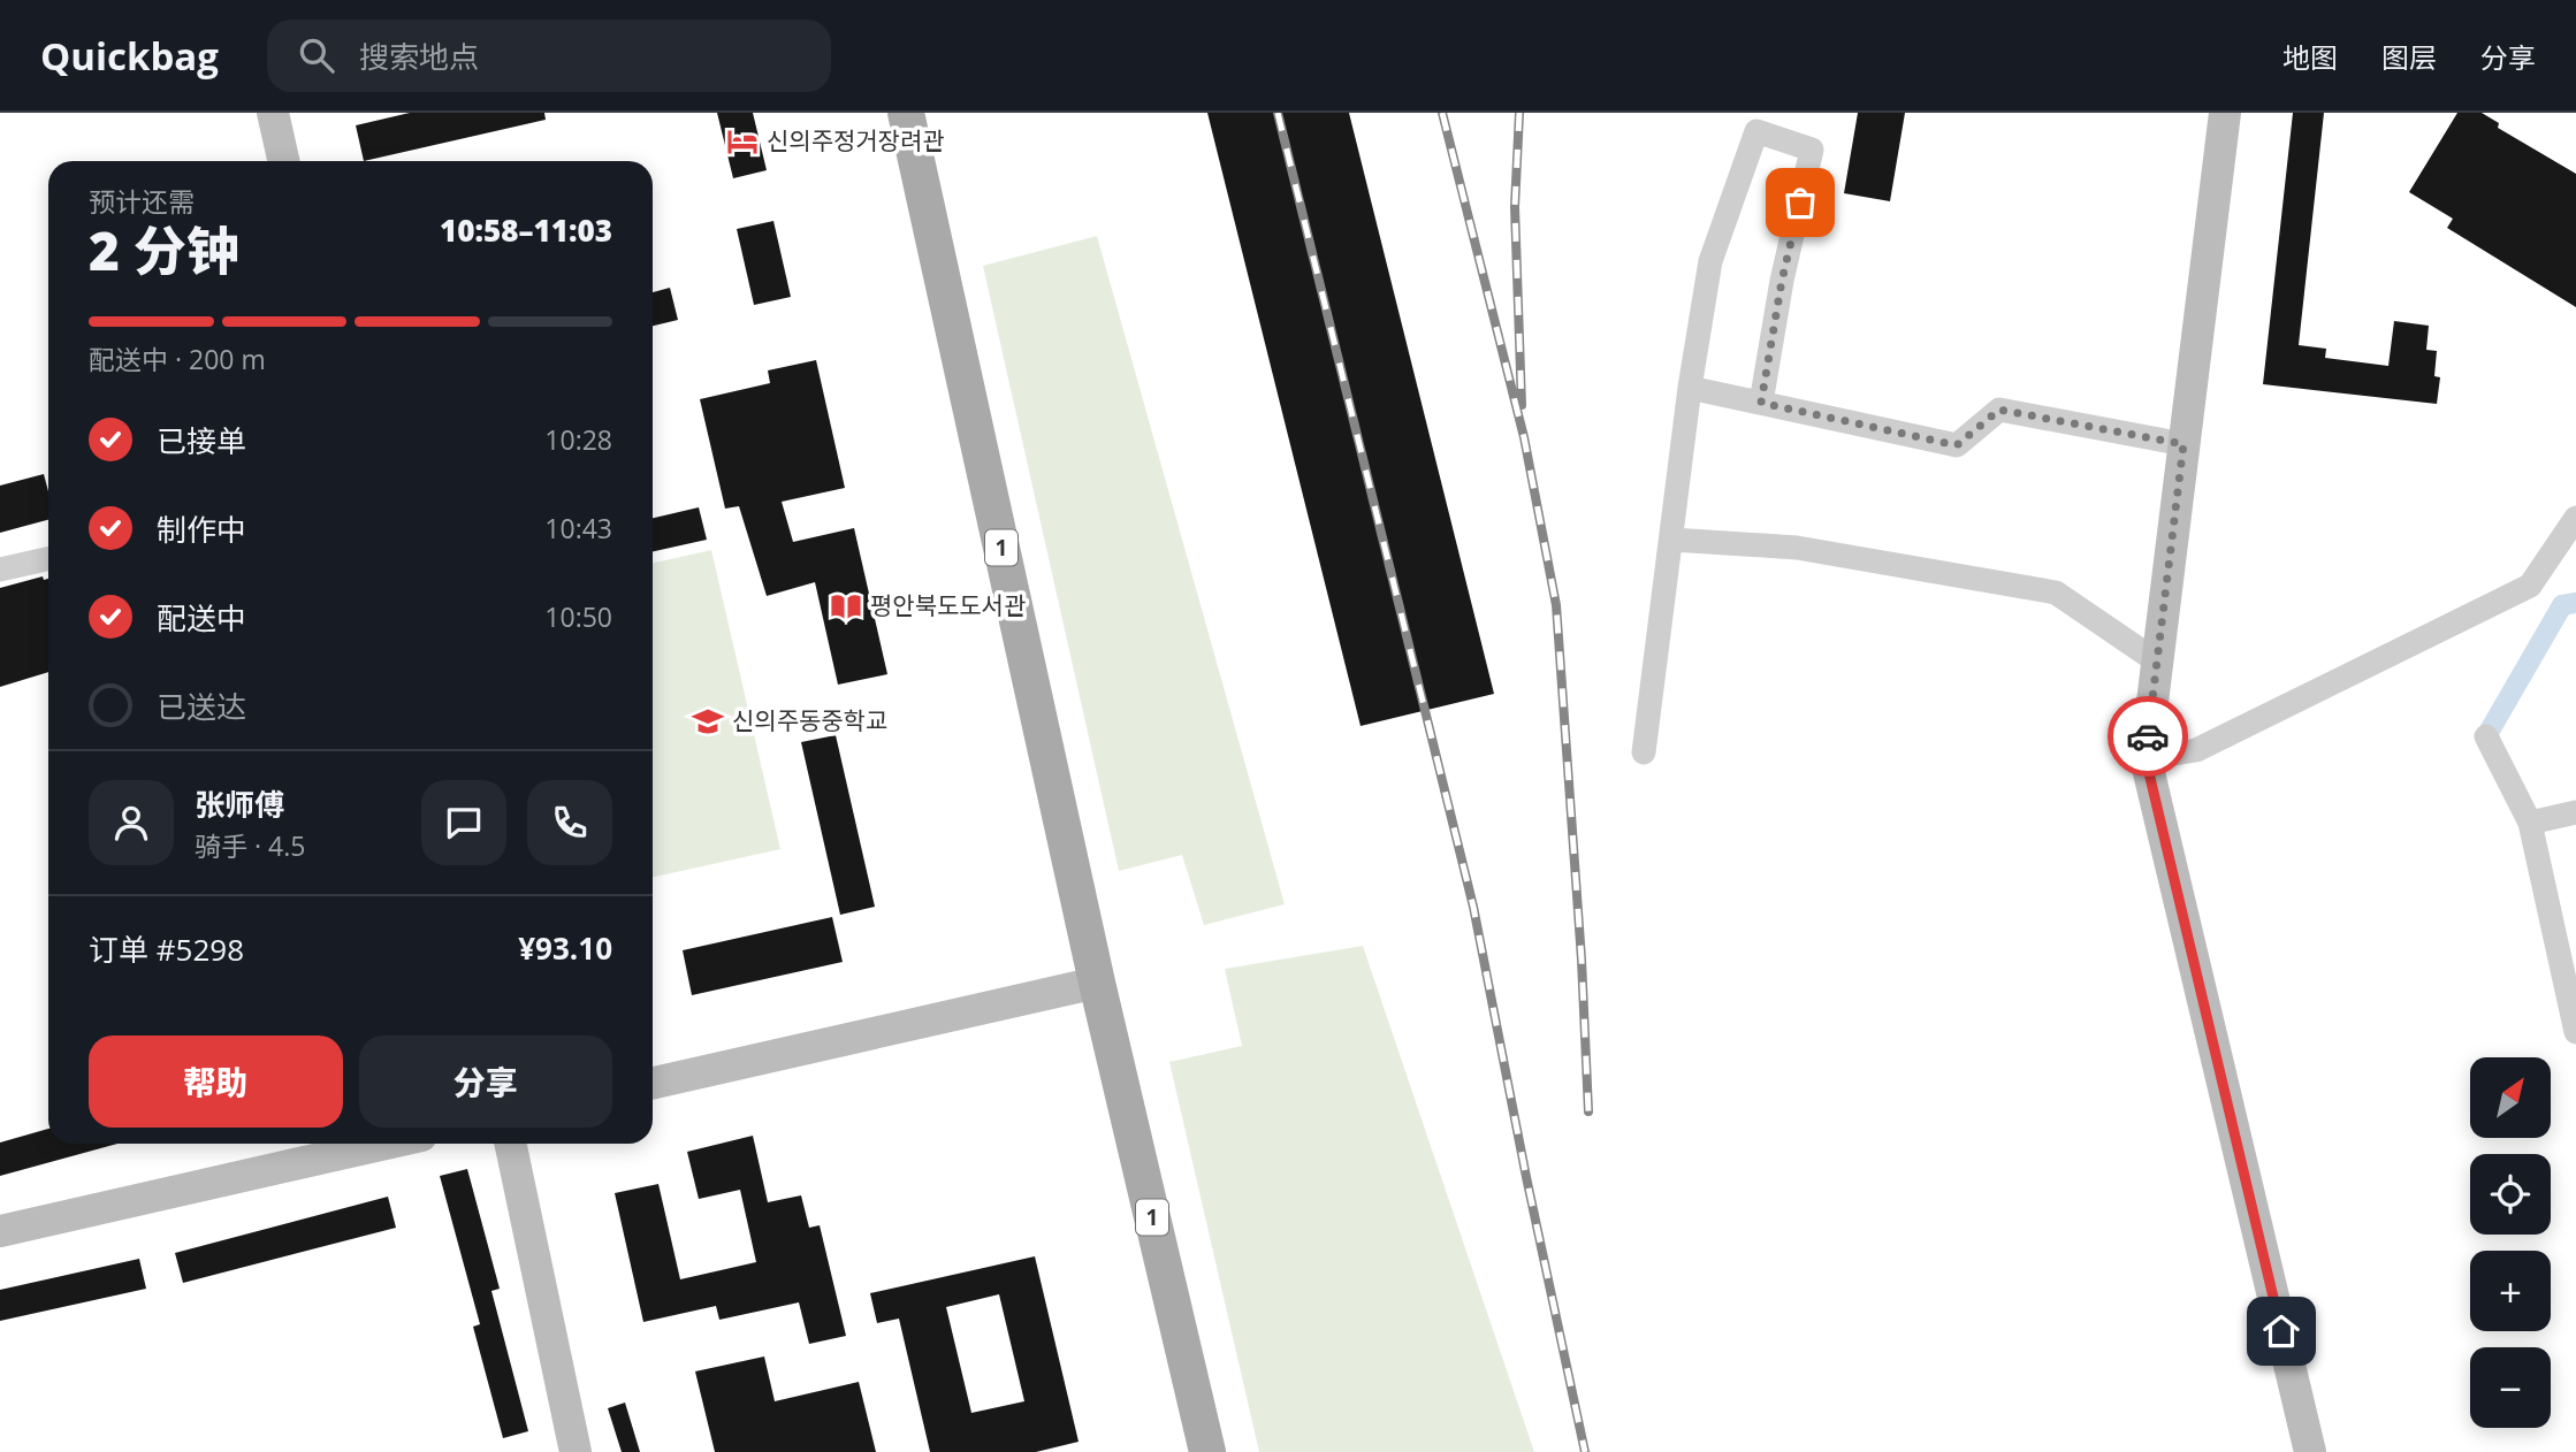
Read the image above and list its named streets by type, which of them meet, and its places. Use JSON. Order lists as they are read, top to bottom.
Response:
{
  "streets": {
    "main road": ["1"]
  },
  "places": {
    "hotel": ["신의주정거장려관"],
    "library": ["평안북도도서관"],
    "school or university": ["신의주동중학교"]
  },
  "north": "top right",
  "page": {
    "header": "Quickbag",
    "search": "搜索地点",
    "nav": ["地图", "图层", "分享"],
    "heading": ["2 分钟", "预计还需", "10:58–11:03"],
    "panel": [
      "张师傅",
      "骑手 · 4.5",
      "订单 #5298",
      "¥93.10"
    ],
    "bar": "配送中 · 200 m",
    "list": [
      ["已接单", "10:28"],
      ["制作中", "10:43"],
      ["配送中", "10:50"],
      "已送达"
    ],
    "buttons": ["帮助", "分享"],
    "map_buttons": ["+", "−"]
  }
}
